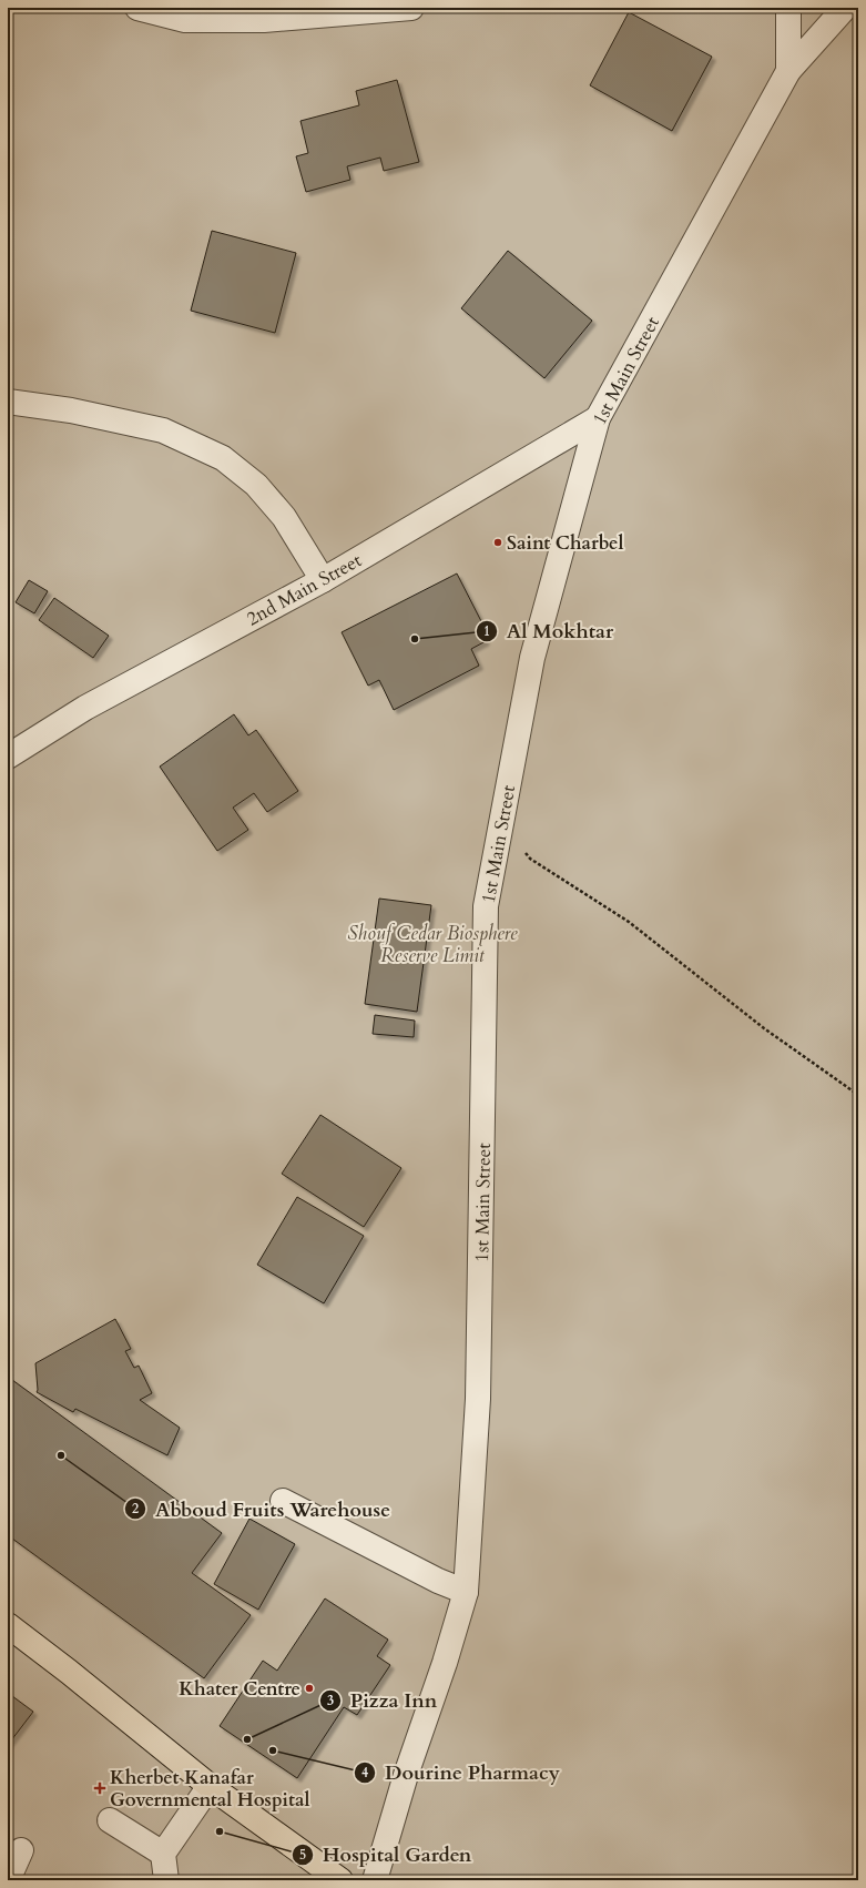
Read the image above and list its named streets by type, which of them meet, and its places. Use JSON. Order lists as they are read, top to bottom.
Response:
{
  "streets": {
    "street": ["1st Main Street", "2nd Main Street"]
  },
  "crossings": [
    ["1st Main Street", "2nd Main Street"]
  ],
  "parks": ["Shouf Cedar Biosphere Reserve Limit"],
  "places": {
    "other": [
      "Saint Charbel",
      "Al Mokhtar",
      "Abboud Fruits Warehouse",
      "Khater Centre",
      "Pizza Inn",
      "Dourine Pharmacy",
      "Hospital Garden"
    ],
    "health": ["Kherbet Kanafar Governmental Hospital"]
  }
}
